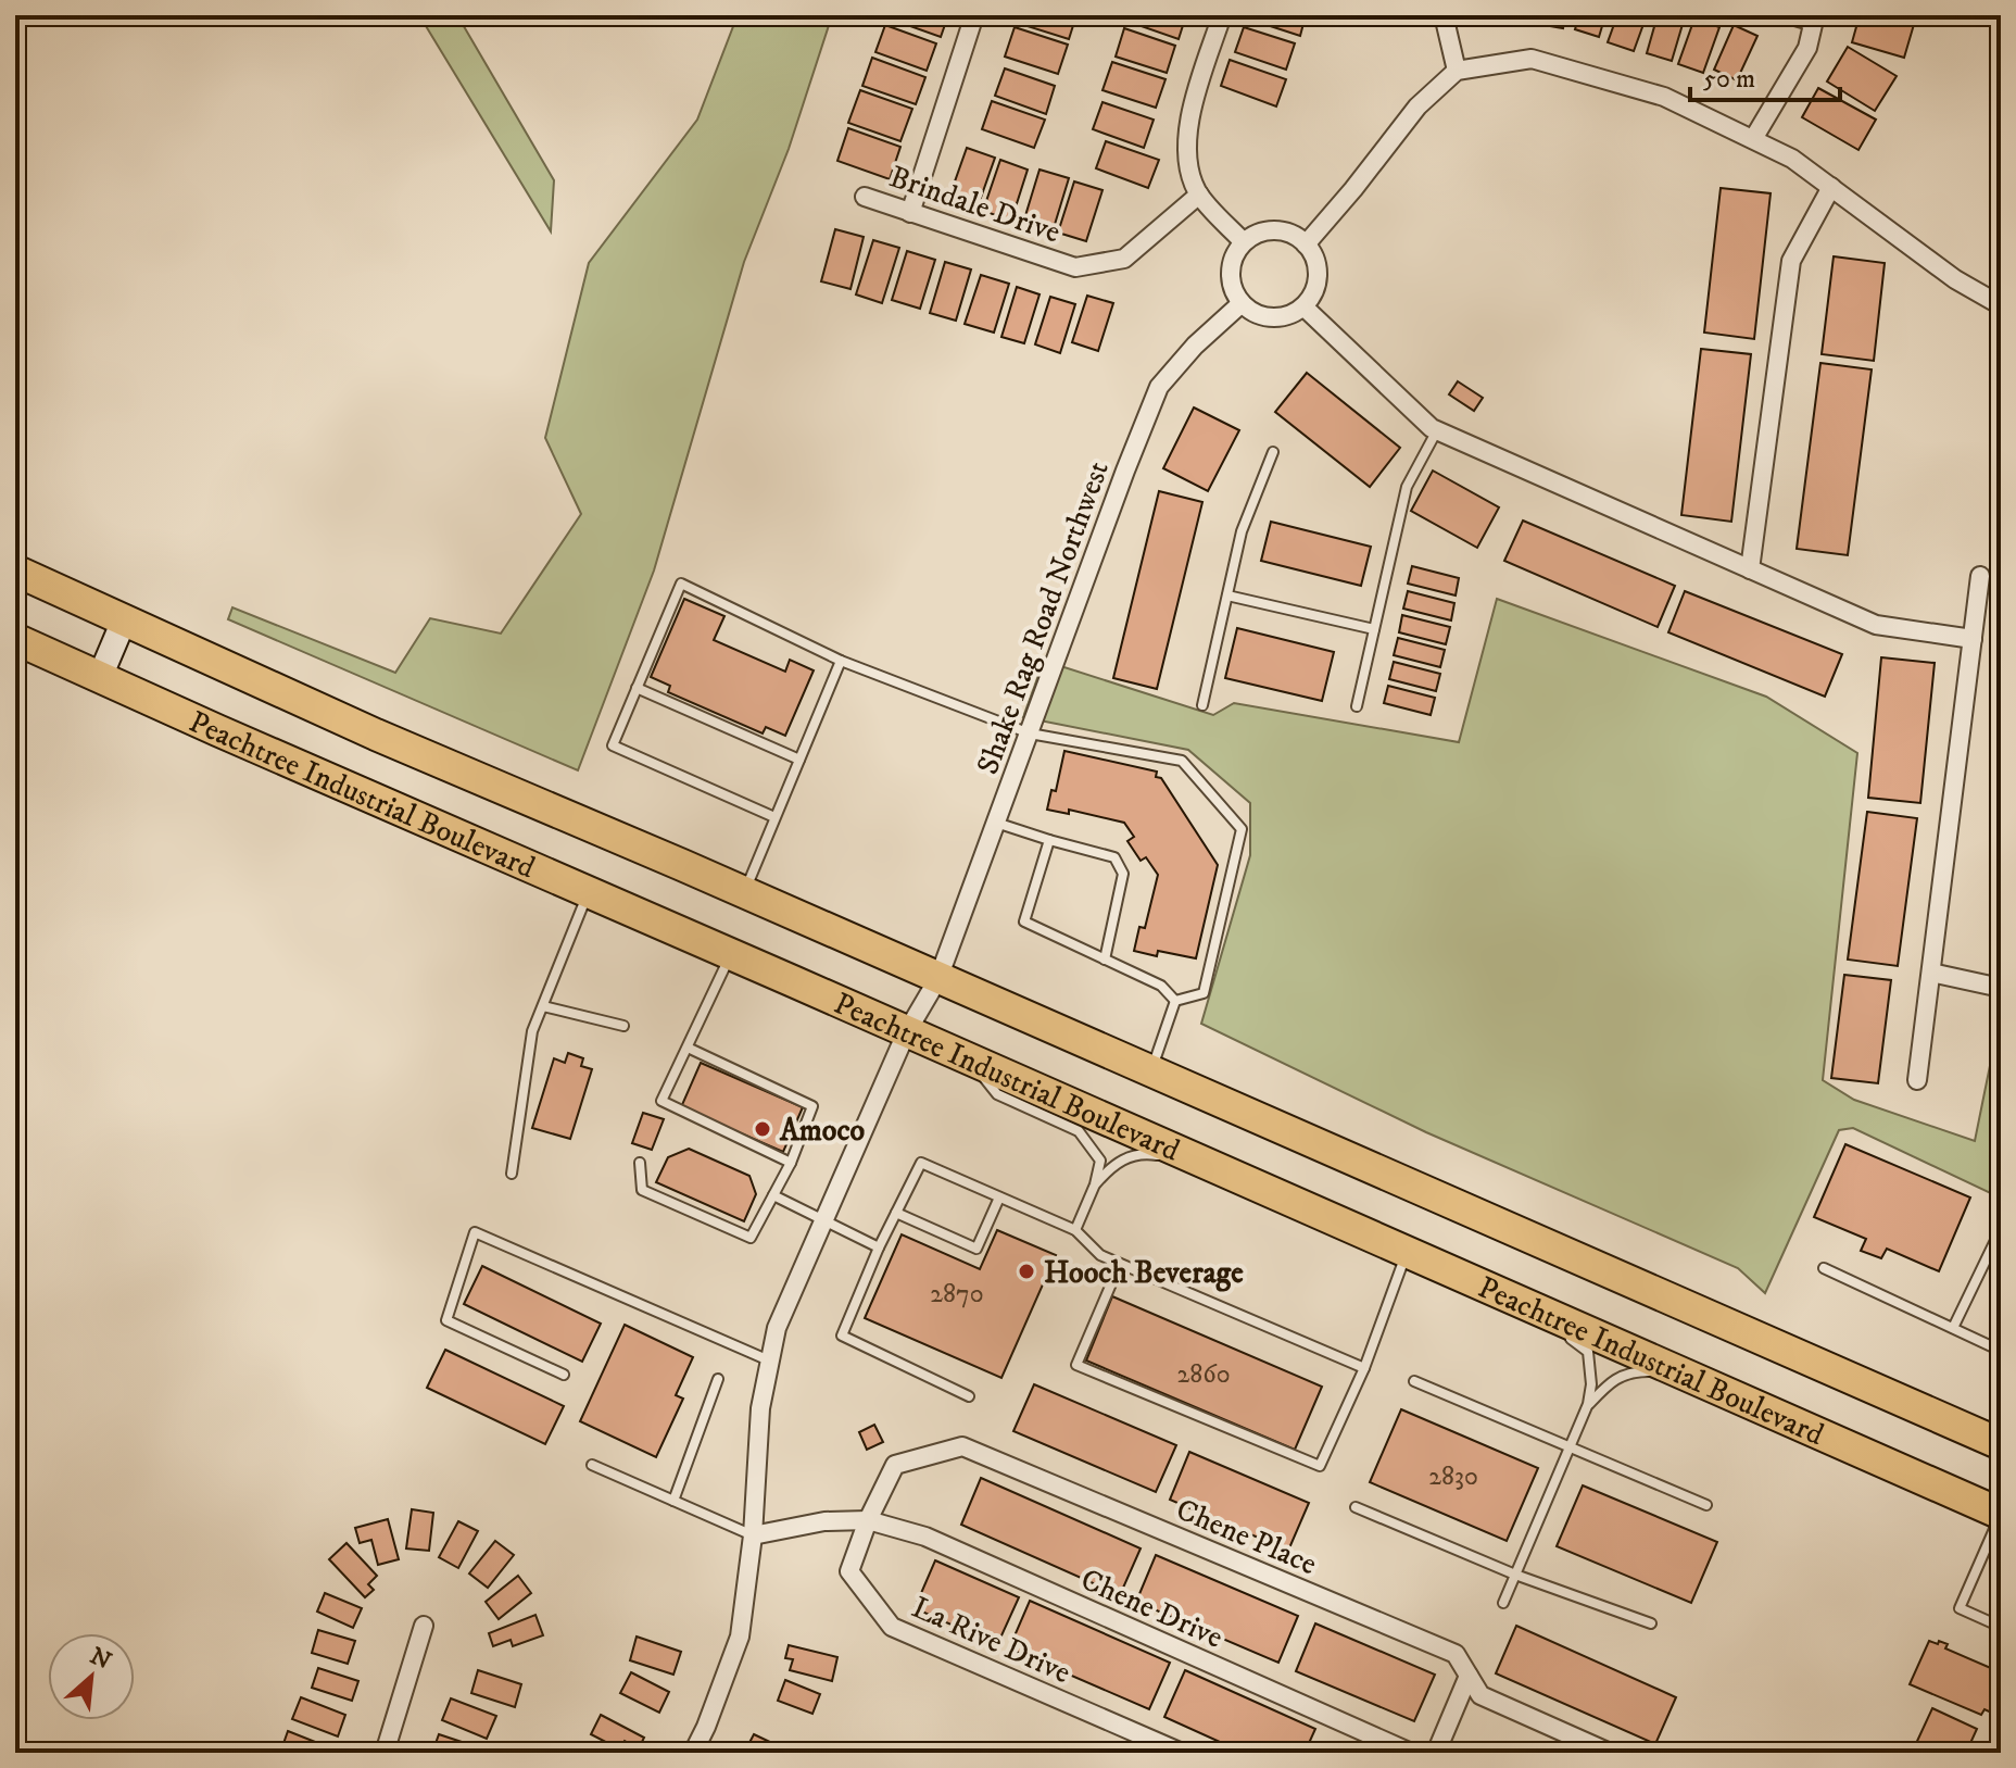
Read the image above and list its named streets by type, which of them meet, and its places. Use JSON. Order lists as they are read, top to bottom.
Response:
{
  "streets": {
    "highway": ["Peachtree Industrial Boulevard"],
    "street": [
      "Brindale Drive",
      "Shake Rag Road Northwest",
      "Chene Place",
      "Chene Drive",
      "La Rive Drive"
    ]
  },
  "crossings": [
    ["Shake Rag Road Northwest", "Peachtree Industrial Boulevard"],
    ["Shake Rag Road Northwest", "Chene Drive"],
    ["Chene Place", "Chene Drive"],
    ["Chene Place", "La Rive Drive"],
    ["Chene Drive", "La Rive Drive"]
  ],
  "places": ["Amoco", "Hooch Beverage"],
  "house_numbers": ["2870", "2860", "2830"],
  "scale_bar": "50 m",
  "north": "top right"
}
